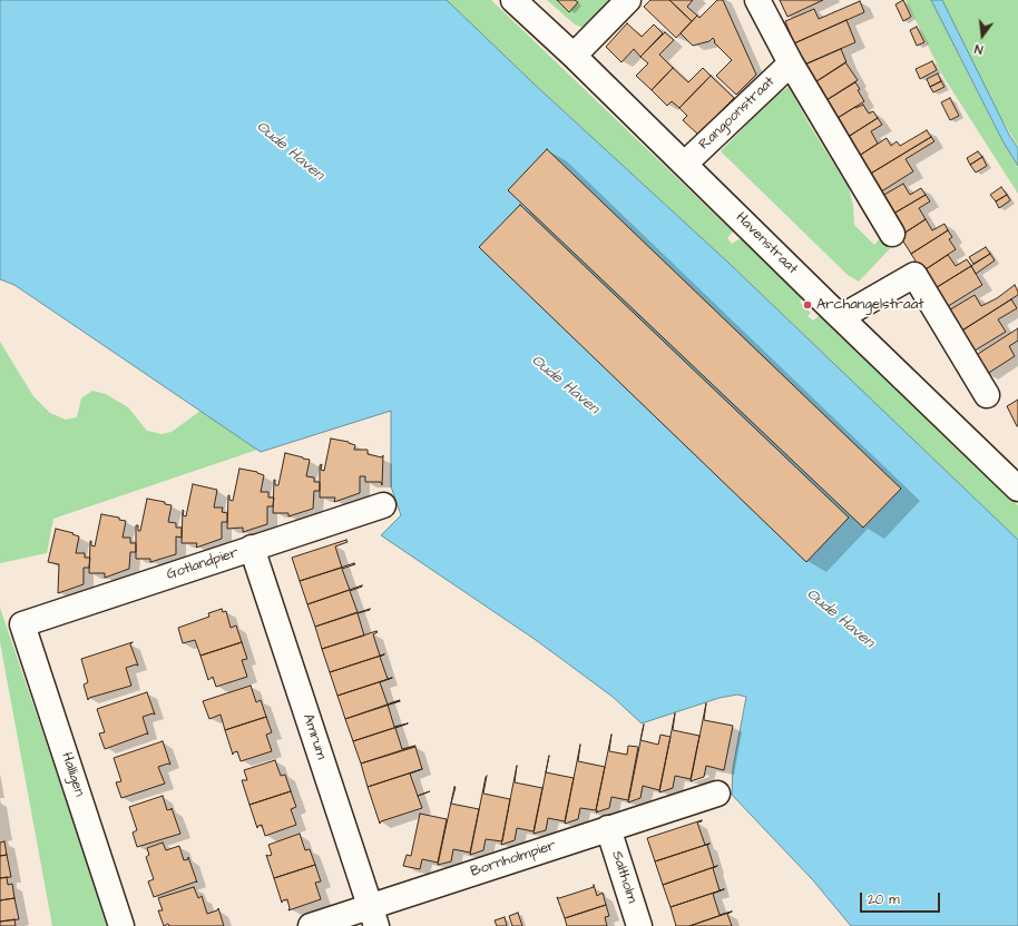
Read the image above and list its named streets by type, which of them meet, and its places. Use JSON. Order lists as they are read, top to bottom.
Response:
{
  "streets": {
    "street": [
      "Rangoonstraat",
      "Havenstraat",
      "Gotlandpier",
      "Amrum",
      "Halligen",
      "Bornholmpier",
      "Saltholm"
    ]
  },
  "crossings": [
    ["Rangoonstraat", "Havenstraat"],
    ["Gotlandpier", "Amrum"],
    ["Gotlandpier", "Halligen"],
    ["Amrum", "Bornholmpier"],
    ["Bornholmpier", "Saltholm"]
  ],
  "water": ["Oude Haven"],
  "places": ["Archangelstraat"],
  "scale_bar": "20 m",
  "north": "bottom"
}
